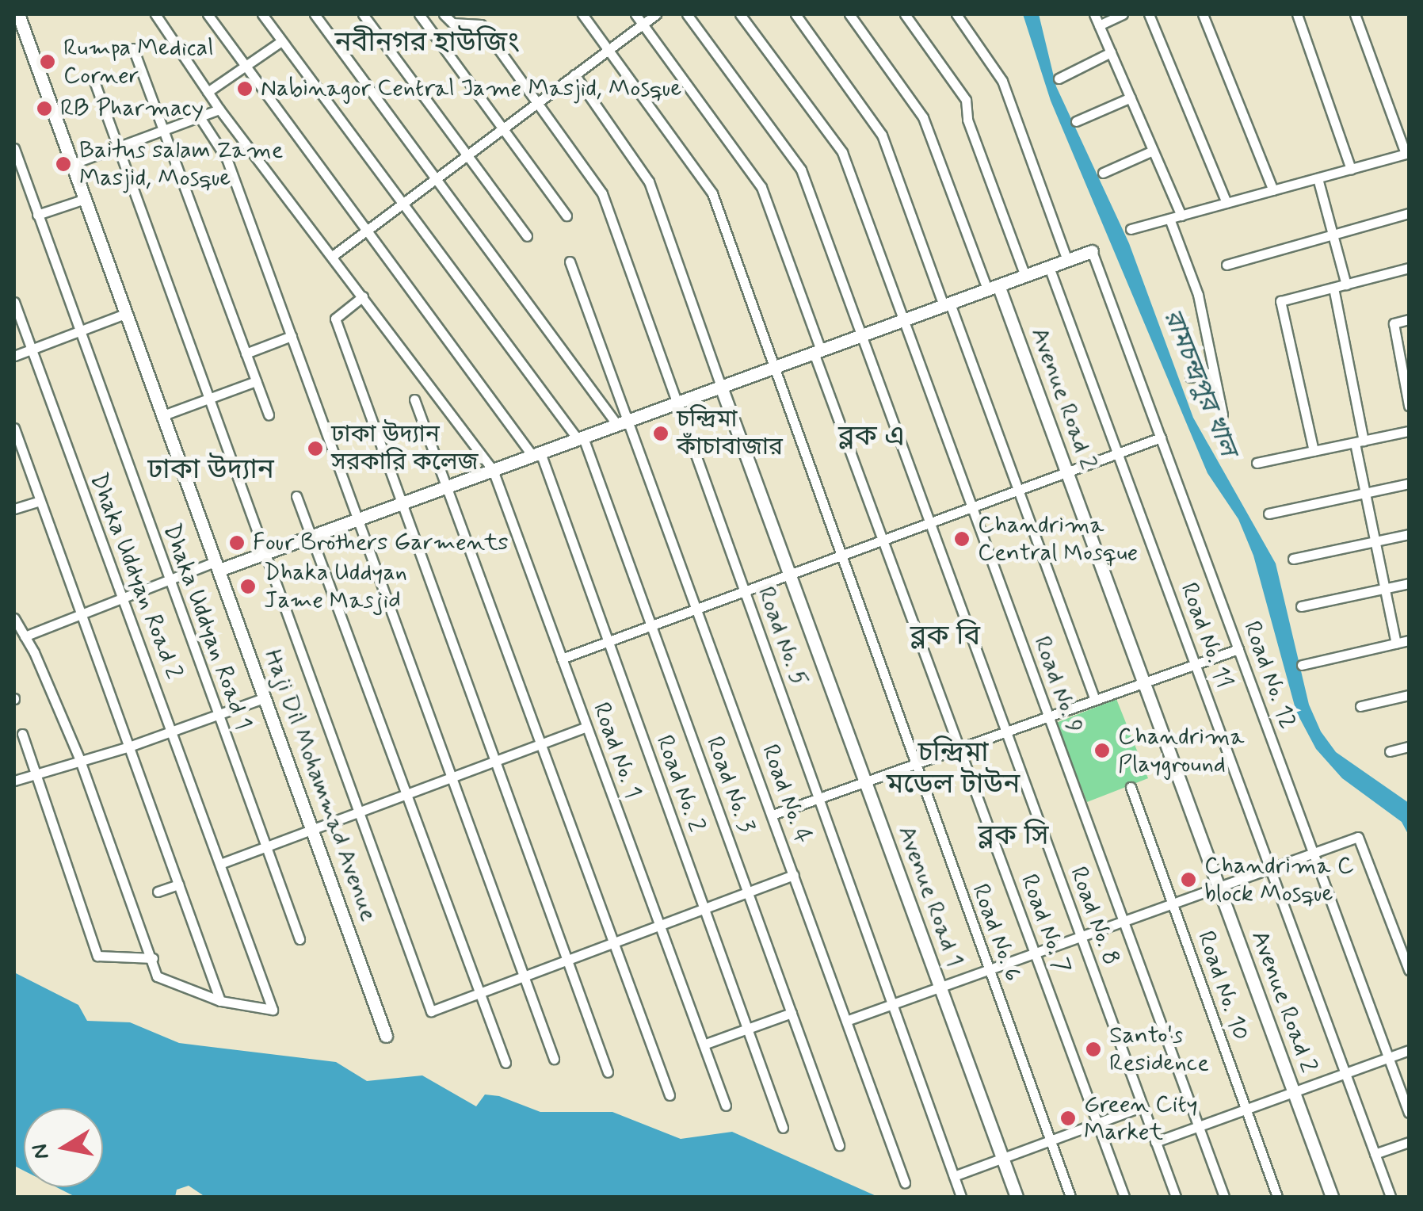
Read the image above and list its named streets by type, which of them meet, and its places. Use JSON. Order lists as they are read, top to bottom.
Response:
{
  "streets": {
    "street": [
      "Avenue Road 2",
      "Dhaka Uddyan Road 2",
      "Dhaka Uddyan Road 1",
      "Road No. 11",
      "Road No. 5",
      "Road No. 12",
      "Road No. 9",
      "Road No. 1",
      "Road No. 2",
      "Road No. 3",
      "Haji Dil Mohammad Avenue",
      "Road No. 4",
      "Avenue Road 1",
      "Road No. 8",
      "Road No. 7",
      "Road No. 6",
      "Road No. 10"
    ]
  },
  "districts": [
    "নবীনগর হাউজিং",
    "ব্লক এ",
    "ঢাকা উদ্যান",
    "ব্লক বি",
    "চন্দ্রিমা মডেল টাউন",
    "ব্লক সি"
  ],
  "water": ["রামচন্দ্রপুর খাল"],
  "places": [
    "Rumpa Medical Corner",
    "Nabinagor Central Jame Masjid, Mosque",
    "RB Pharmacy",
    "Baitus salam Zame Masjid, Mosque",
    "চন্দ্রিমা কাঁচাবাজার",
    "ঢাকা উদ্যান সরকারি কলেজ",
    "Chandrima Central Mosque",
    "Four Brothers Garments",
    "Dhaka Uddyan Jame Masjid",
    "Chandrima Playground",
    "Chandrima C block Mosque",
    "Santo's Residence",
    "Green City Market"
  ],
  "north": "left"
}
